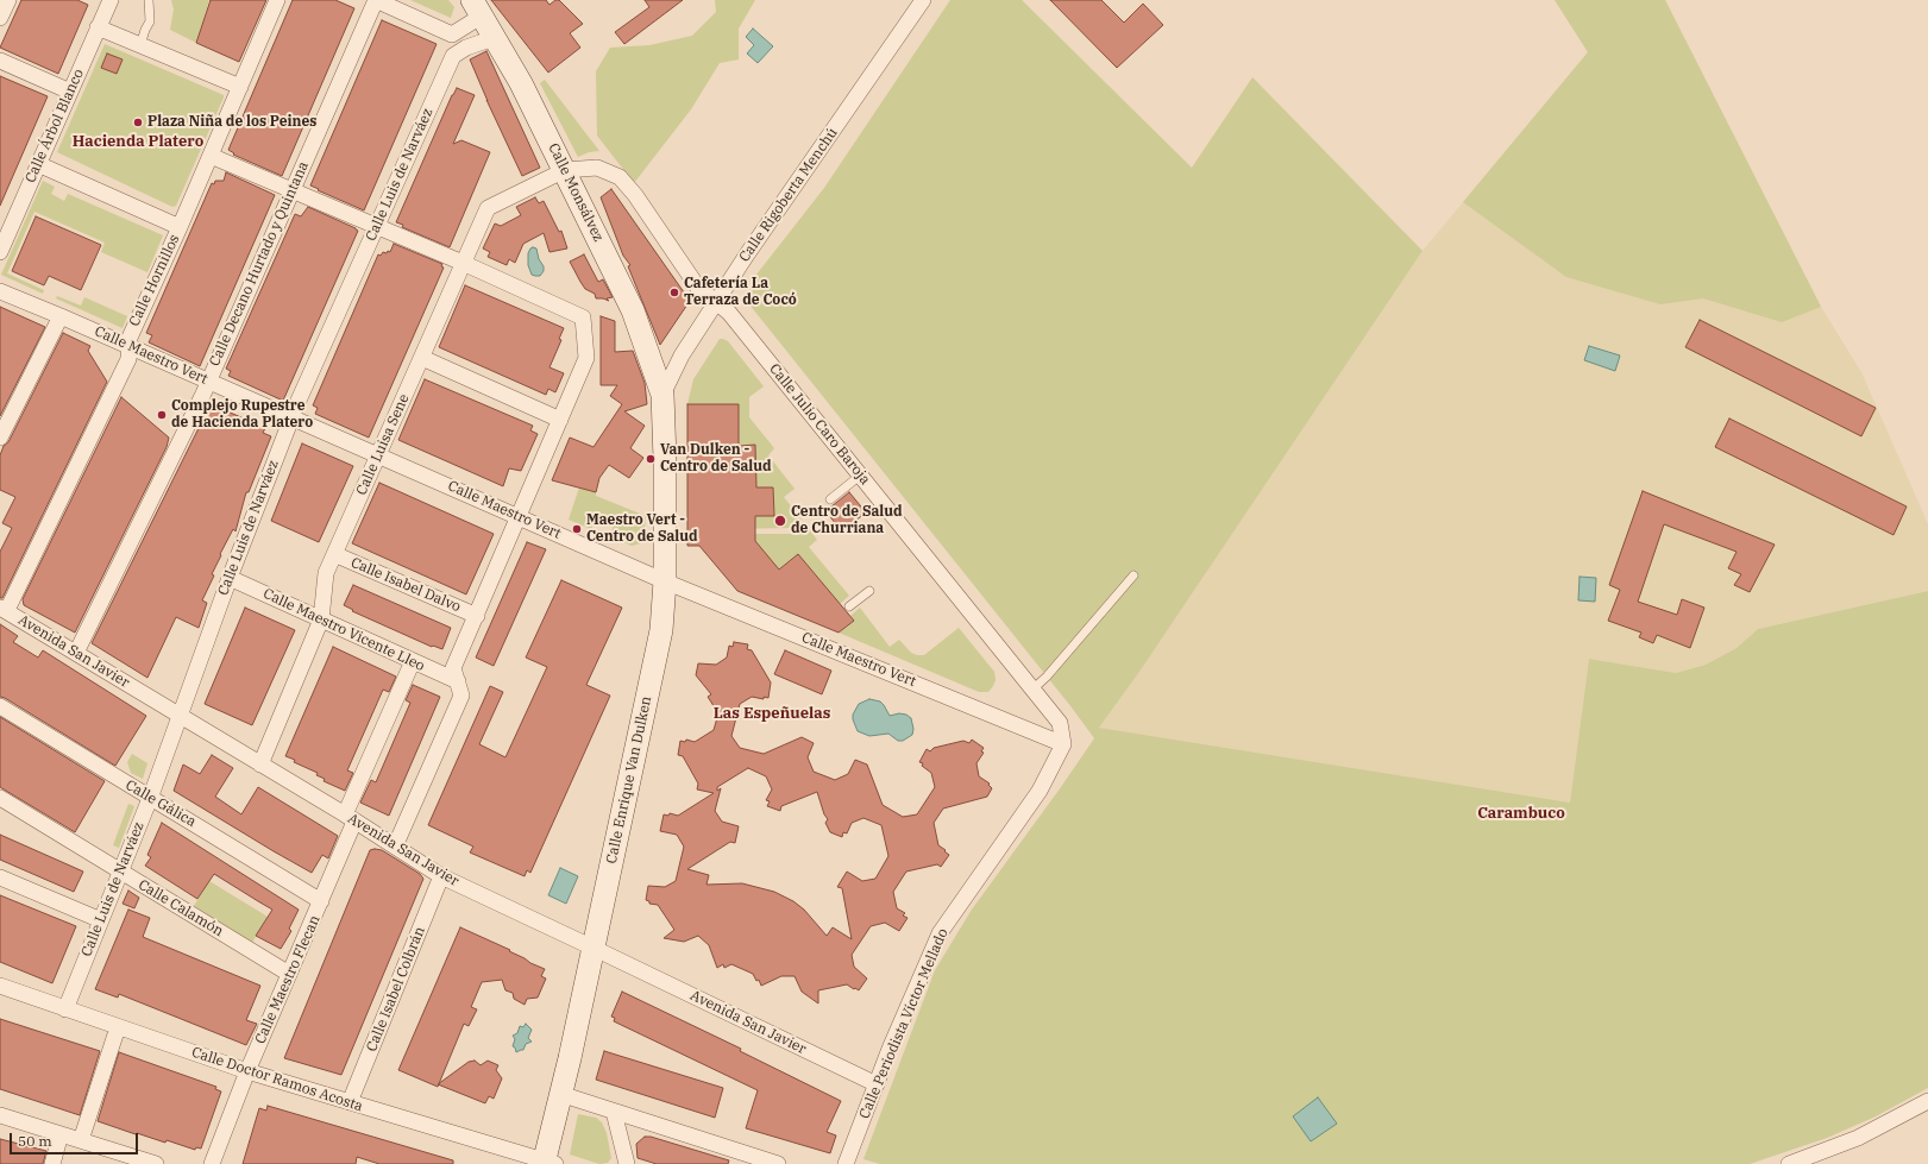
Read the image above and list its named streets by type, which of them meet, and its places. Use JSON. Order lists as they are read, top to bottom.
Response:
{
  "streets": {
    "street": [
      "Calle Árbol Blanco",
      "Calle Luis de Narváez",
      "Calle Monsálvez",
      "Calle Rigoberta Menchú",
      "Calle Decano Hurtado y Quintana",
      "Calle Hornillos",
      "Calle Maestro Vert",
      "Calle Julio Caro Baroja",
      "Calle Luisa Sene",
      "Calle Isabel Dalvo",
      "Calle Maestro Vicente Lleo",
      "Avenida San Javier",
      "Calle Enrique Van Dulken",
      "Calle Gálica",
      "Calle Calamón",
      "Calle Maestro Flecan",
      "Calle Isabel Colbrán",
      "Calle Periodista Víctor Mellado",
      "Calle Doctor Ramos Acosta"
    ]
  },
  "crossings": [
    ["Calle Luis de Narváez", "Calle Maestro Vert"],
    ["Calle Luis de Narváez", "Calle Maestro Vicente Lleo"],
    ["Calle Luis de Narváez", "Avenida San Javier"],
    ["Calle Luis de Narváez", "Calle Gálica"],
    ["Calle Luis de Narváez", "Calle Calamón"],
    ["Calle Luis de Narváez", "Calle Doctor Ramos Acosta"],
    ["Calle Monsálvez", "Calle Rigoberta Menchú"],
    ["Calle Monsálvez", "Calle Julio Caro Baroja"],
    ["Calle Monsálvez", "Calle Luisa Sene"],
    ["Calle Monsálvez", "Calle Enrique Van Dulken"],
    ["Calle Rigoberta Menchú", "Calle Julio Caro Baroja"],
    ["Calle Rigoberta Menchú", "Calle Enrique Van Dulken"],
    ["Calle Decano Hurtado y Quintana", "Calle Maestro Vert"],
    ["Calle Decano Hurtado y Quintana", "Avenida San Javier"],
    ["Calle Hornillos", "Calle Maestro Vert"],
    ["Calle Hornillos", "Avenida San Javier"],
    ["Calle Maestro Vert", "Calle Julio Caro Baroja"],
    ["Calle Maestro Vert", "Calle Luisa Sene"],
    ["Calle Maestro Vert", "Calle Enrique Van Dulken"],
    ["Calle Maestro Vert", "Calle Periodista Víctor Mellado"],
    ["Calle Julio Caro Baroja", "Calle Luisa Sene"],
    ["Calle Julio Caro Baroja", "Calle Periodista Víctor Mellado"],
    ["Calle Luisa Sene", "Calle Isabel Dalvo"],
    ["Calle Luisa Sene", "Calle Maestro Vicente Lleo"],
    ["Calle Luisa Sene", "Avenida San Javier"],
    ["Calle Maestro Vicente Lleo", "Calle Maestro Flecan"],
    ["Avenida San Javier", "Calle Enrique Van Dulken"],
    ["Avenida San Javier", "Calle Maestro Flecan"],
    ["Avenida San Javier", "Calle Isabel Colbrán"],
    ["Avenida San Javier", "Calle Periodista Víctor Mellado"],
    ["Calle Enrique Van Dulken", "Calle Doctor Ramos Acosta"],
    ["Calle Gálica", "Calle Maestro Flecan"],
    ["Calle Calamón", "Calle Maestro Flecan"],
    ["Calle Maestro Flecan", "Calle Doctor Ramos Acosta"],
    ["Calle Isabel Colbrán", "Calle Doctor Ramos Acosta"]
  ],
  "districts": ["Hacienda Platero", "Las Espeñuelas", "Carambuco"],
  "places": [
    "Plaza Niña de los Peines",
    "Cafetería La Terraza de Cocó",
    "Complejo Rupestre de Hacienda Platero",
    "Van Dulken - Centro de Salud",
    "Centro de Salud de Churriana",
    "Maestro Vert - Centro de Salud"
  ],
  "scale_bar": "50 m"
}
